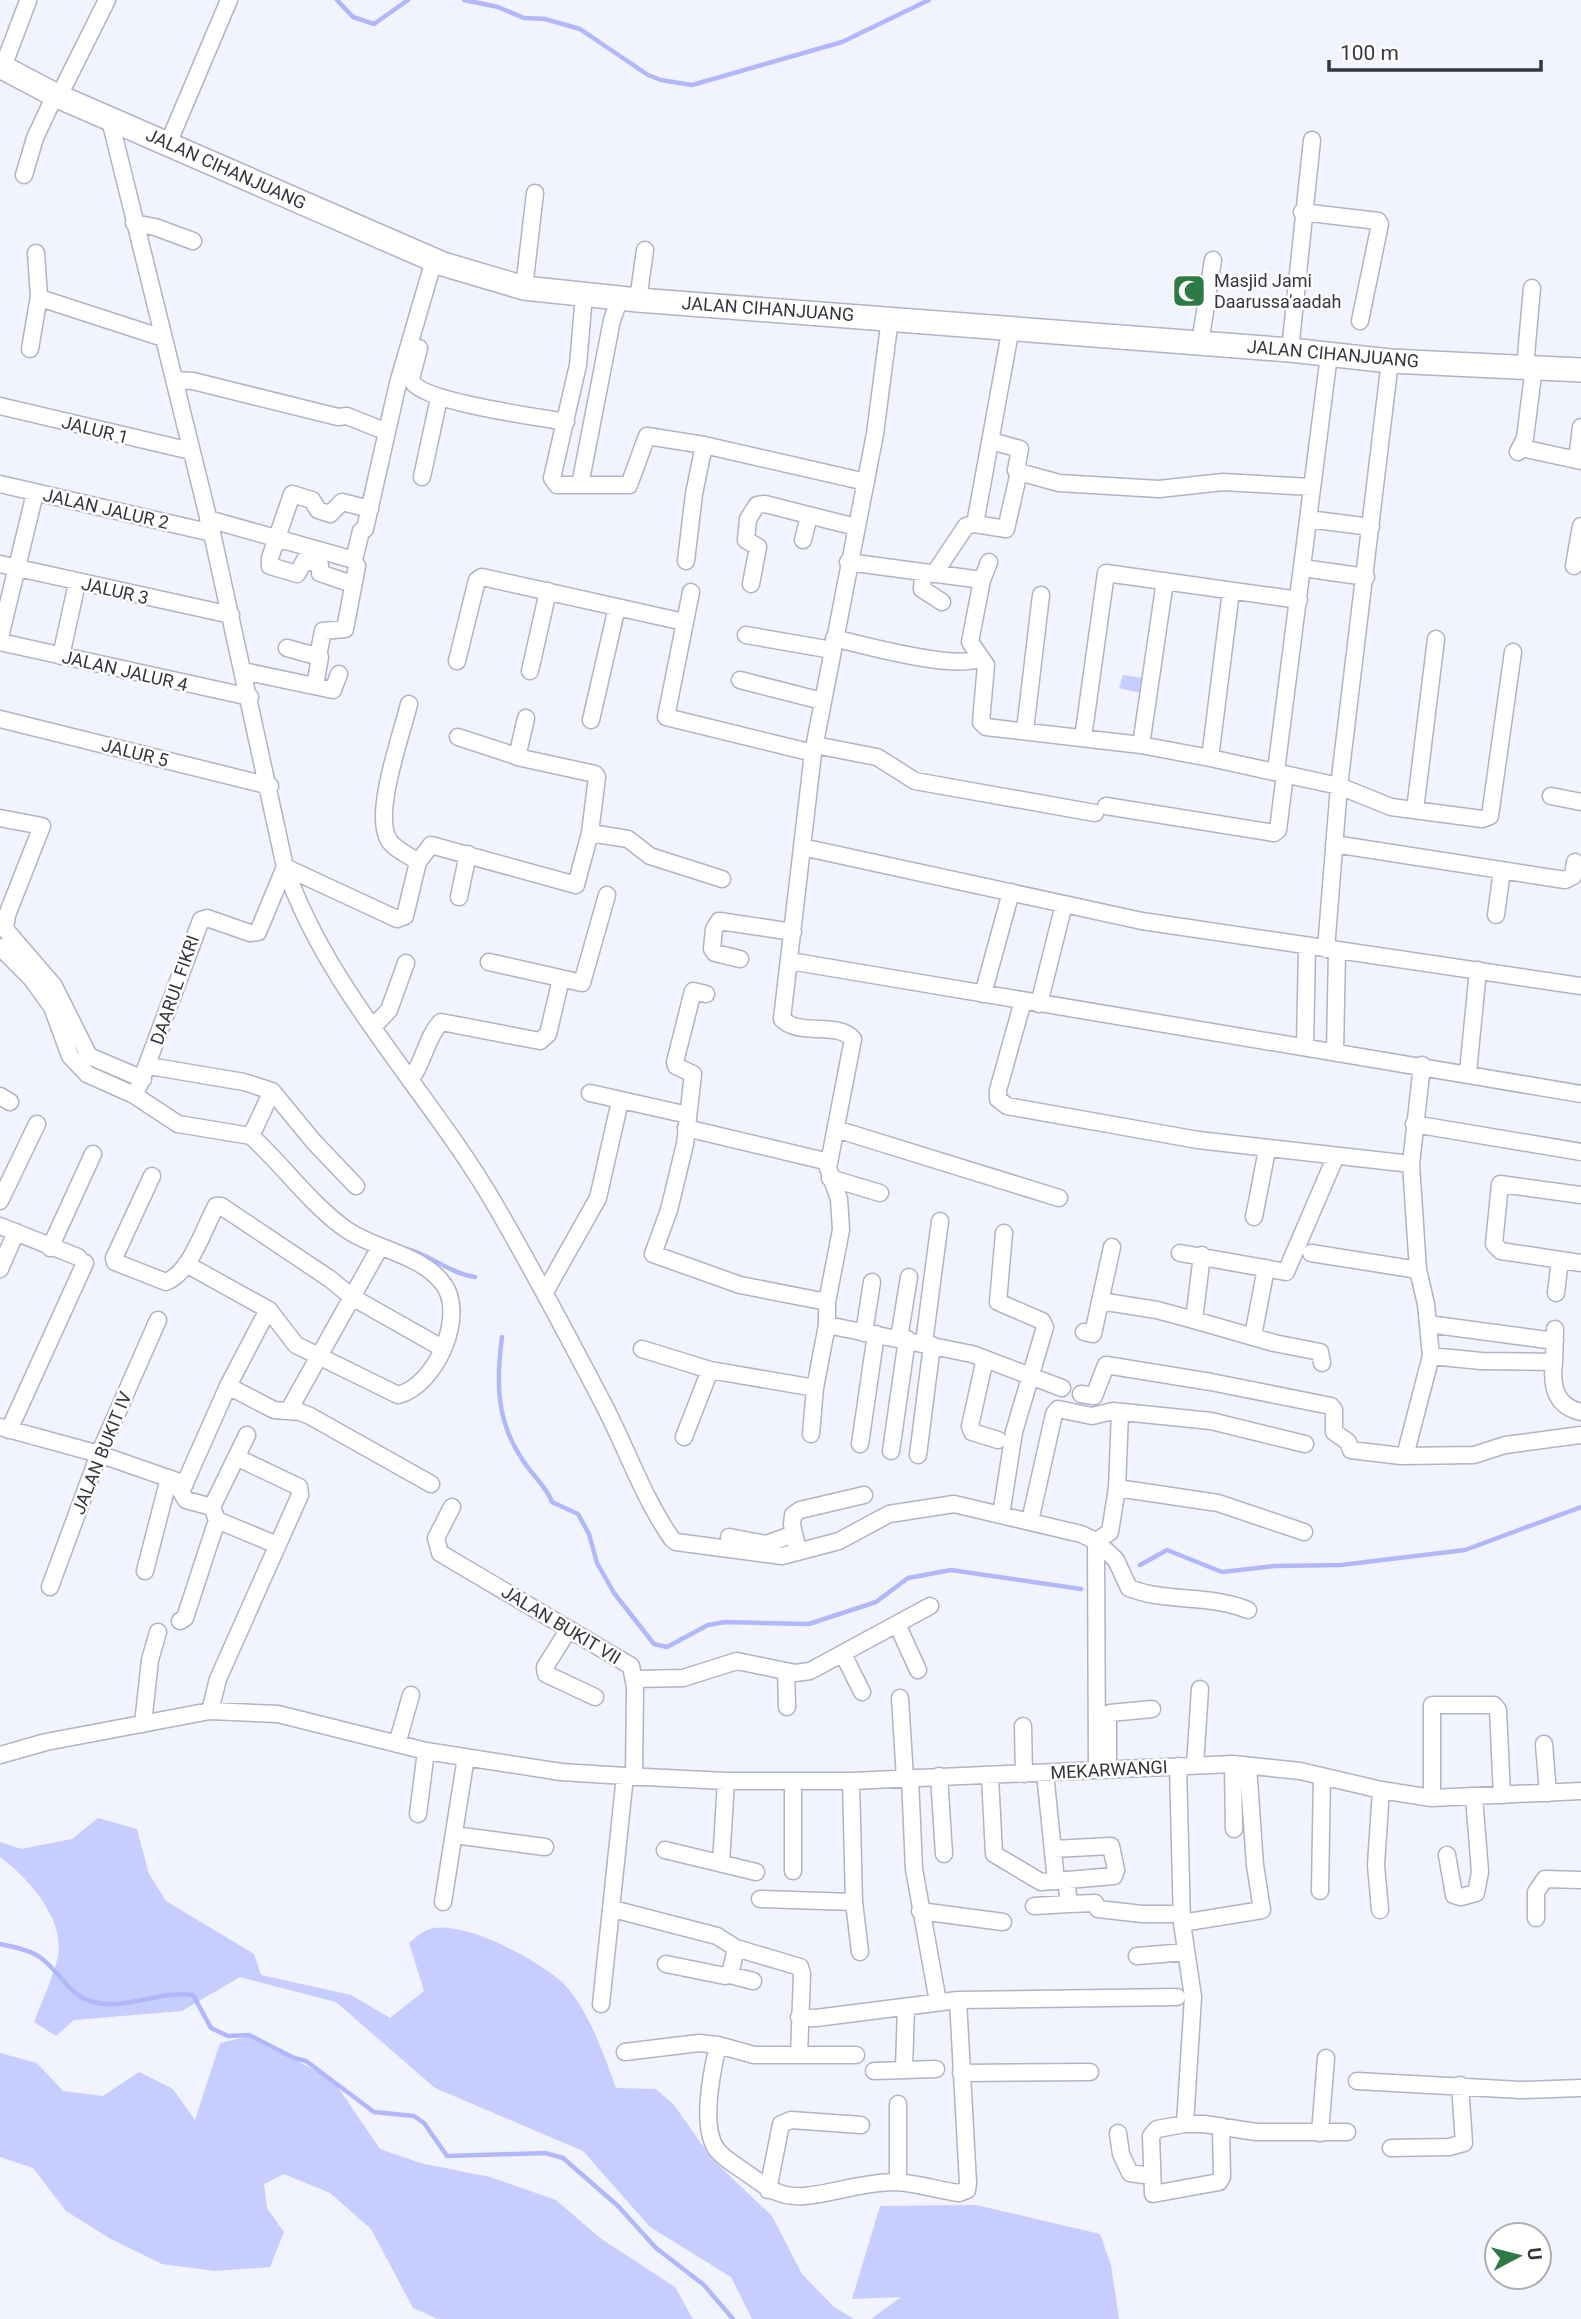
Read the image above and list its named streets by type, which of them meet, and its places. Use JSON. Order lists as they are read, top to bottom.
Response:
{
  "streets": {
    "main road": ["JALAN CIHANJUANG"],
    "street": [
      "JALUR 1",
      "JALAN JALUR 2",
      "JALUR 3",
      "JALAN JALUR 4",
      "JALUR 5",
      "DAARUL FIKRI",
      "JALAN BUKIT IV",
      "JALAN BUKIT VII",
      "MEKARWANGI"
    ]
  },
  "crossings": [
    ["JALAN BUKIT VII", "MEKARWANGI"]
  ],
  "places": {
    "mosque": ["Masjid Jami Daarussa'aadah"]
  },
  "scale_bar": "100 m",
  "north": "right"
}
